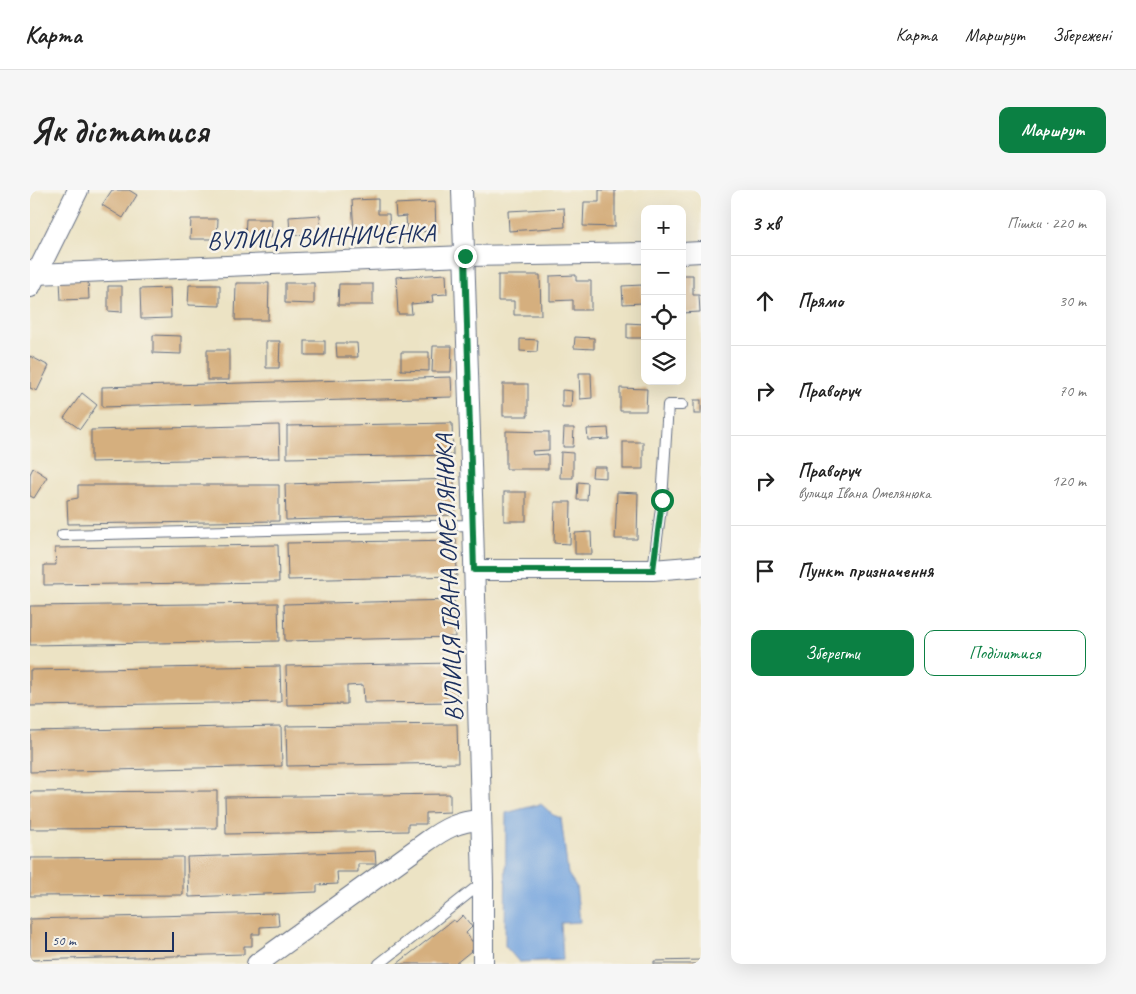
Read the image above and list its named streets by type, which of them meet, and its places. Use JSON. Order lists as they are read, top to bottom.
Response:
{
  "streets": {
    "street": ["ВУЛИЦЯ ВИННИЧЕНКА", "ВУЛИЦЯ ІВАНА ОМЕЛЯНЮКА"]
  },
  "crossings": [
    ["ВУЛИЦЯ ВИННИЧЕНКА", "ВУЛИЦЯ ІВАНА ОМЕЛЯНЮКА"]
  ],
  "scale_bar": "50 m",
  "page": {
    "header": "Карта",
    "nav": ["Карта", "Маршрут", "Збережені"],
    "buttons": [
      "Маршрут",
      ["Зберегти", "Поділитися"]
    ],
    "title": "Як дістатися",
    "heading": ["3 хв", "Пішки · 220 m"],
    "map_buttons": ["+", "−"],
    "list": [
      ["Прямо", "30 m"],
      ["Праворуч", "70 m"],
      ["Праворуч", "вулиця Івана Омелянюка", "120 m"],
      "Пункт призначення"
    ],
    "scale": "50 m"
  }
}
